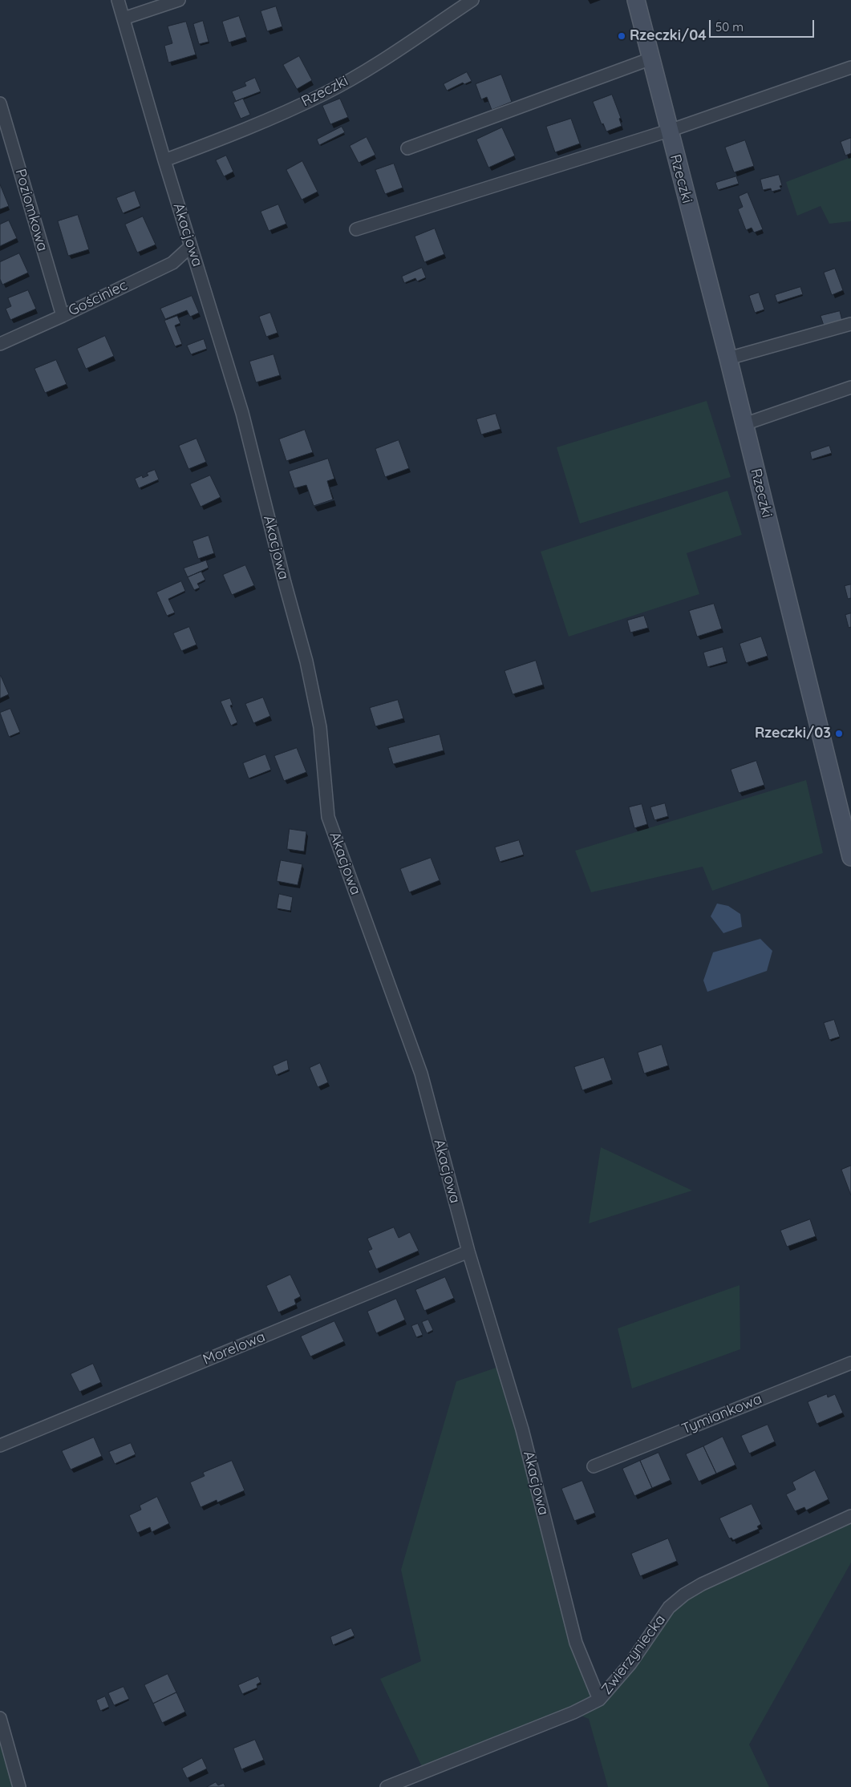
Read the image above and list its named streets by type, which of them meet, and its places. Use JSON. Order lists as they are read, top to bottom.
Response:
{
  "streets": {
    "main road": ["Rzeczki"],
    "street": [
      "Poziomkowa",
      "Akacjowa",
      "Gościniec",
      "Morelowa",
      "Tymiankowa",
      "Zwierzyniecka"
    ]
  },
  "crossings": [
    ["Rzeczki", "Akacjowa"],
    ["Poziomkowa", "Gościniec"],
    ["Akacjowa", "Gościniec"],
    ["Akacjowa", "Morelowa"],
    ["Akacjowa", "Zwierzyniecka"]
  ],
  "places": ["Rzeczki/04", "Rzeczki/03"],
  "scale_bar": "50 m"
}
